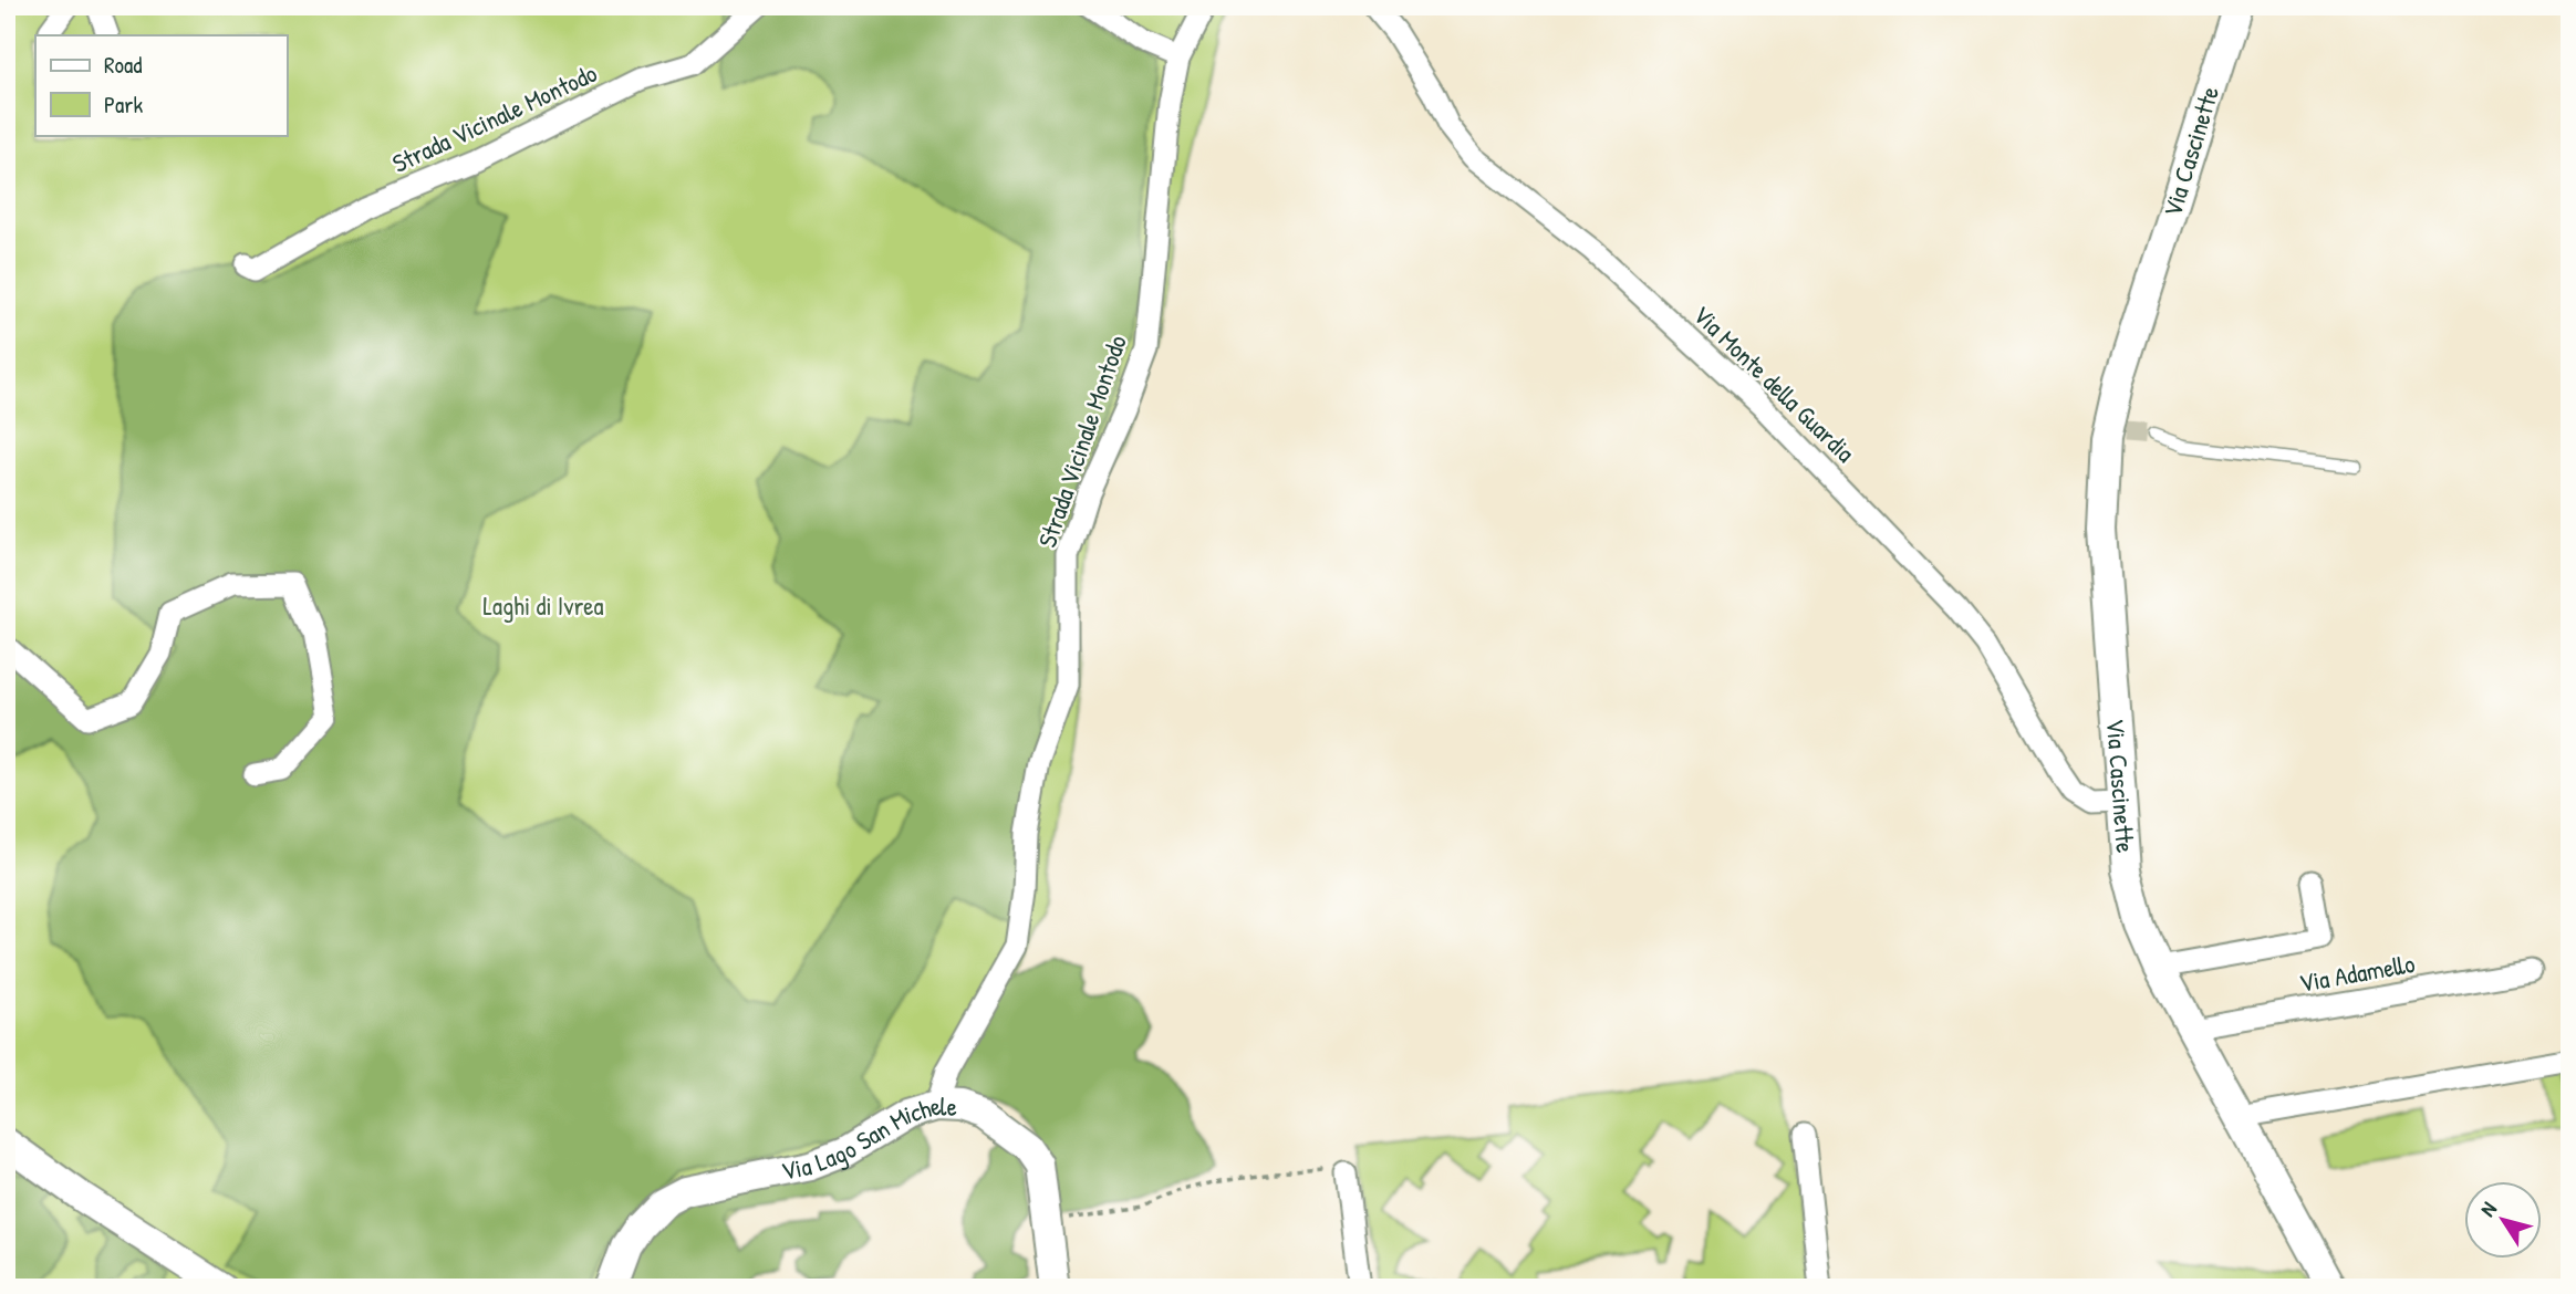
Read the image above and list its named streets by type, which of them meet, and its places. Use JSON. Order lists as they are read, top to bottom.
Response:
{
  "streets": {
    "street": [
      "Strada Vicinale Montodo",
      "Via Cascinette",
      "Via Monte della Guardia",
      "Via Adamello",
      "Via Lago San Michele"
    ]
  },
  "crossings": [
    ["Strada Vicinale Montodo", "Via Lago San Michele"],
    ["Via Cascinette", "Via Monte della Guardia"],
    ["Via Cascinette", "Via Adamello"]
  ],
  "parks": ["Laghi di Ivrea"],
  "legend": ["Road", "Park"],
  "north": "top left"
}
